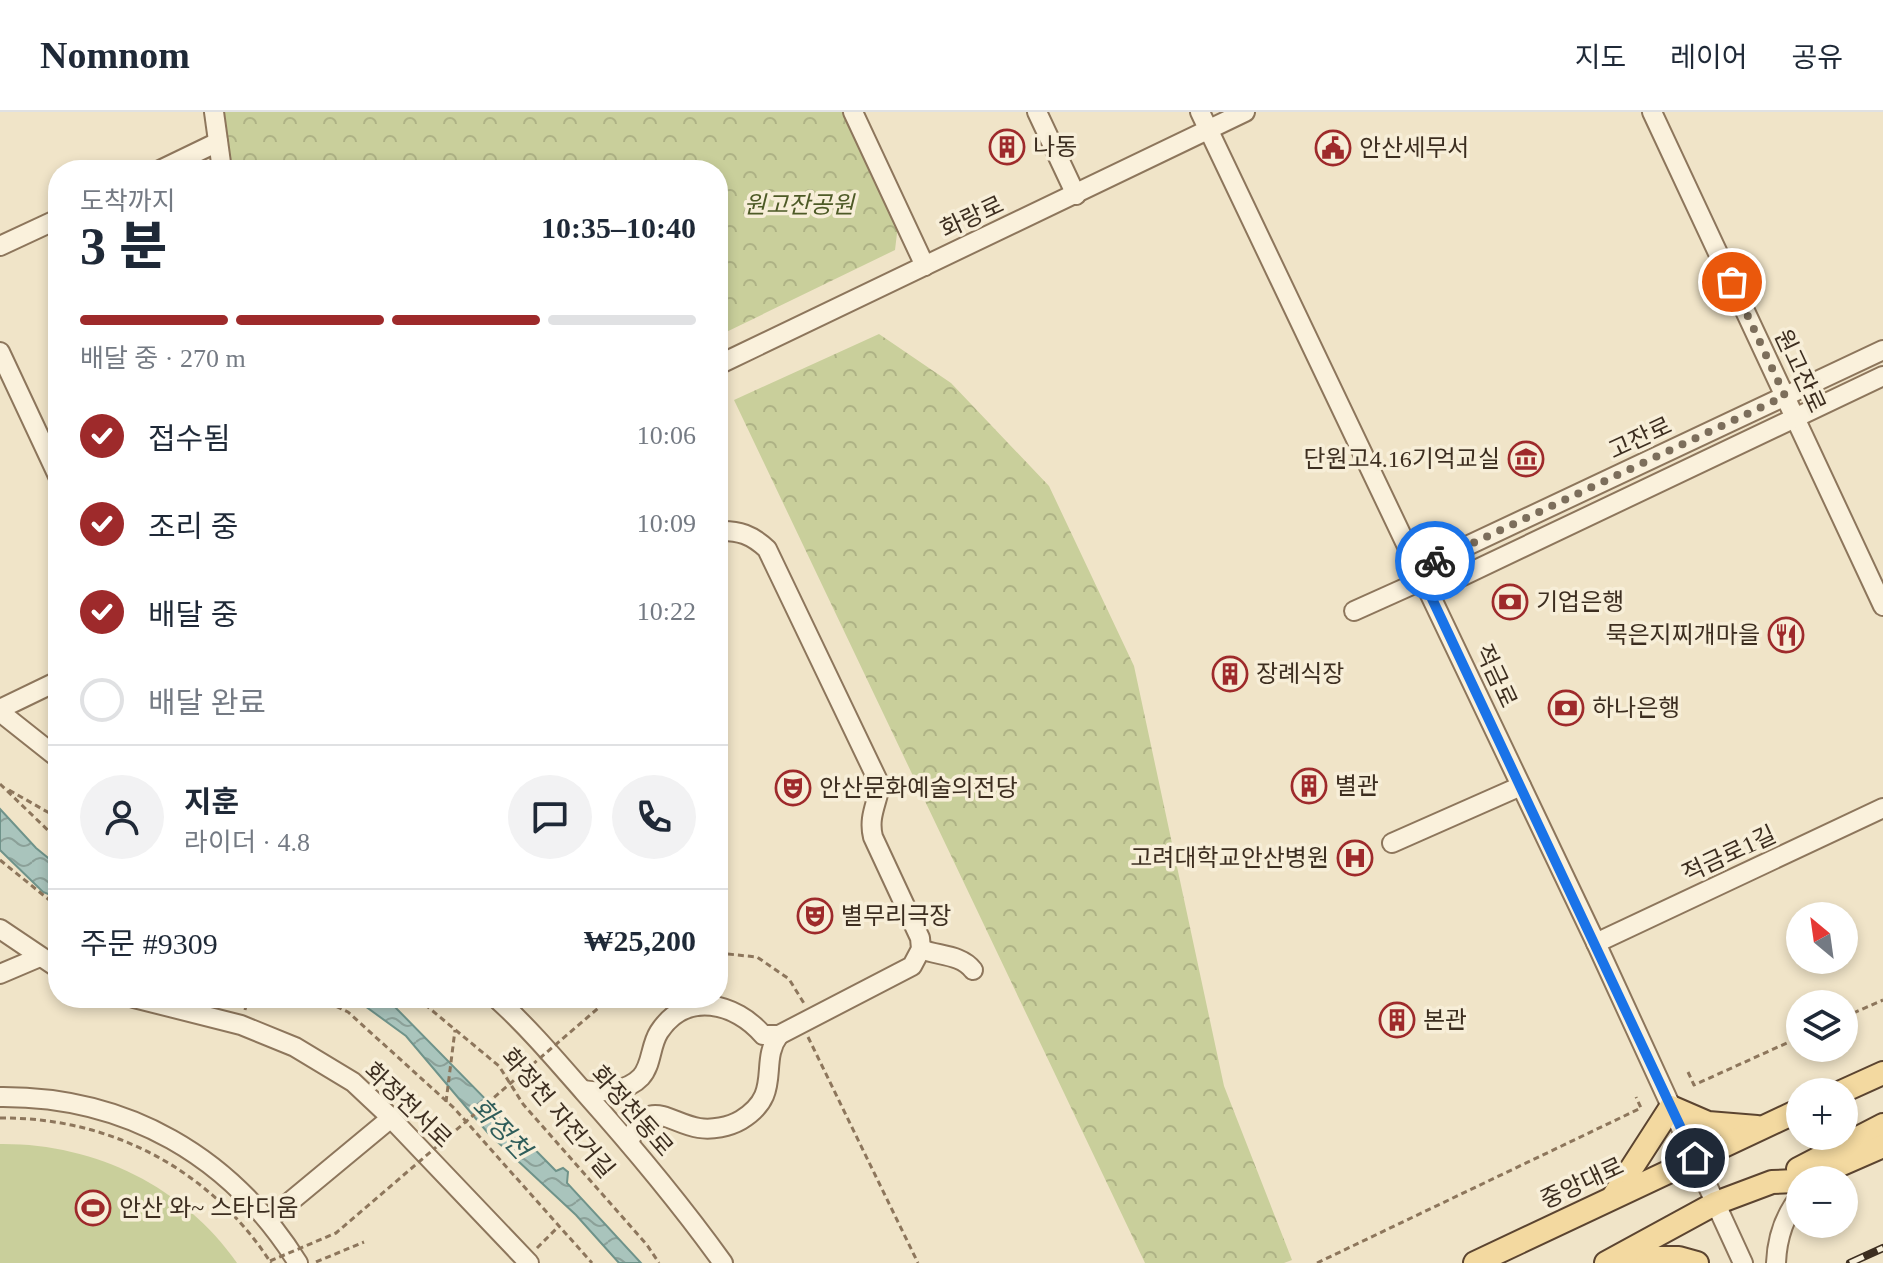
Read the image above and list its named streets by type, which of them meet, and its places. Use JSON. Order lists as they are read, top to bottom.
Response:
{
  "streets": {
    "main road": ["중앙대로"],
    "street": [
      "화랑로",
      "원고잔로",
      "고잔로",
      "적금로",
      "적금로1길",
      "화정천서로",
      "화정천동로"
    ],
    "path": ["화정천 자전거길"]
  },
  "crossings": [
    ["화랑로", "적금로"],
    ["원고잔로", "고잔로"],
    ["고잔로", "적금로"],
    ["적금로", "적금로1길"],
    ["적금로", "중앙대로"]
  ],
  "water": ["화정천"],
  "parks": ["원고잔공원"],
  "places": {
    "building": [
      "나동",
      "장례식장",
      "별관",
      "본관"
    ],
    "public building": ["안산세무서"],
    "museum": ["단원고4.16기억교실"],
    "bank": ["기업은행", "하나은행"],
    "restaurant": ["묵은지찌개마을"],
    "theatre": ["안산문화예술의전당", "별무리극장"],
    "hospital": ["고려대학교안산병원"],
    "sports": ["안산 와~ 스타디움"]
  },
  "north": "top left",
  "page": {
    "header": "Nomnom",
    "nav": ["지도", "레이어", "공유"],
    "heading": ["3 분", "도착까지", "10:35–10:40"],
    "panel": [
      "지훈",
      "라이더 · 4.8",
      "주문 #9309",
      "₩25,200"
    ],
    "bar": "배달 중 · 270 m",
    "list": [
      ["접수됨", "10:06"],
      ["조리 중", "10:09"],
      ["배달 중", "10:22"],
      "배달 완료"
    ],
    "map_buttons": ["+", "−"]
  }
}
